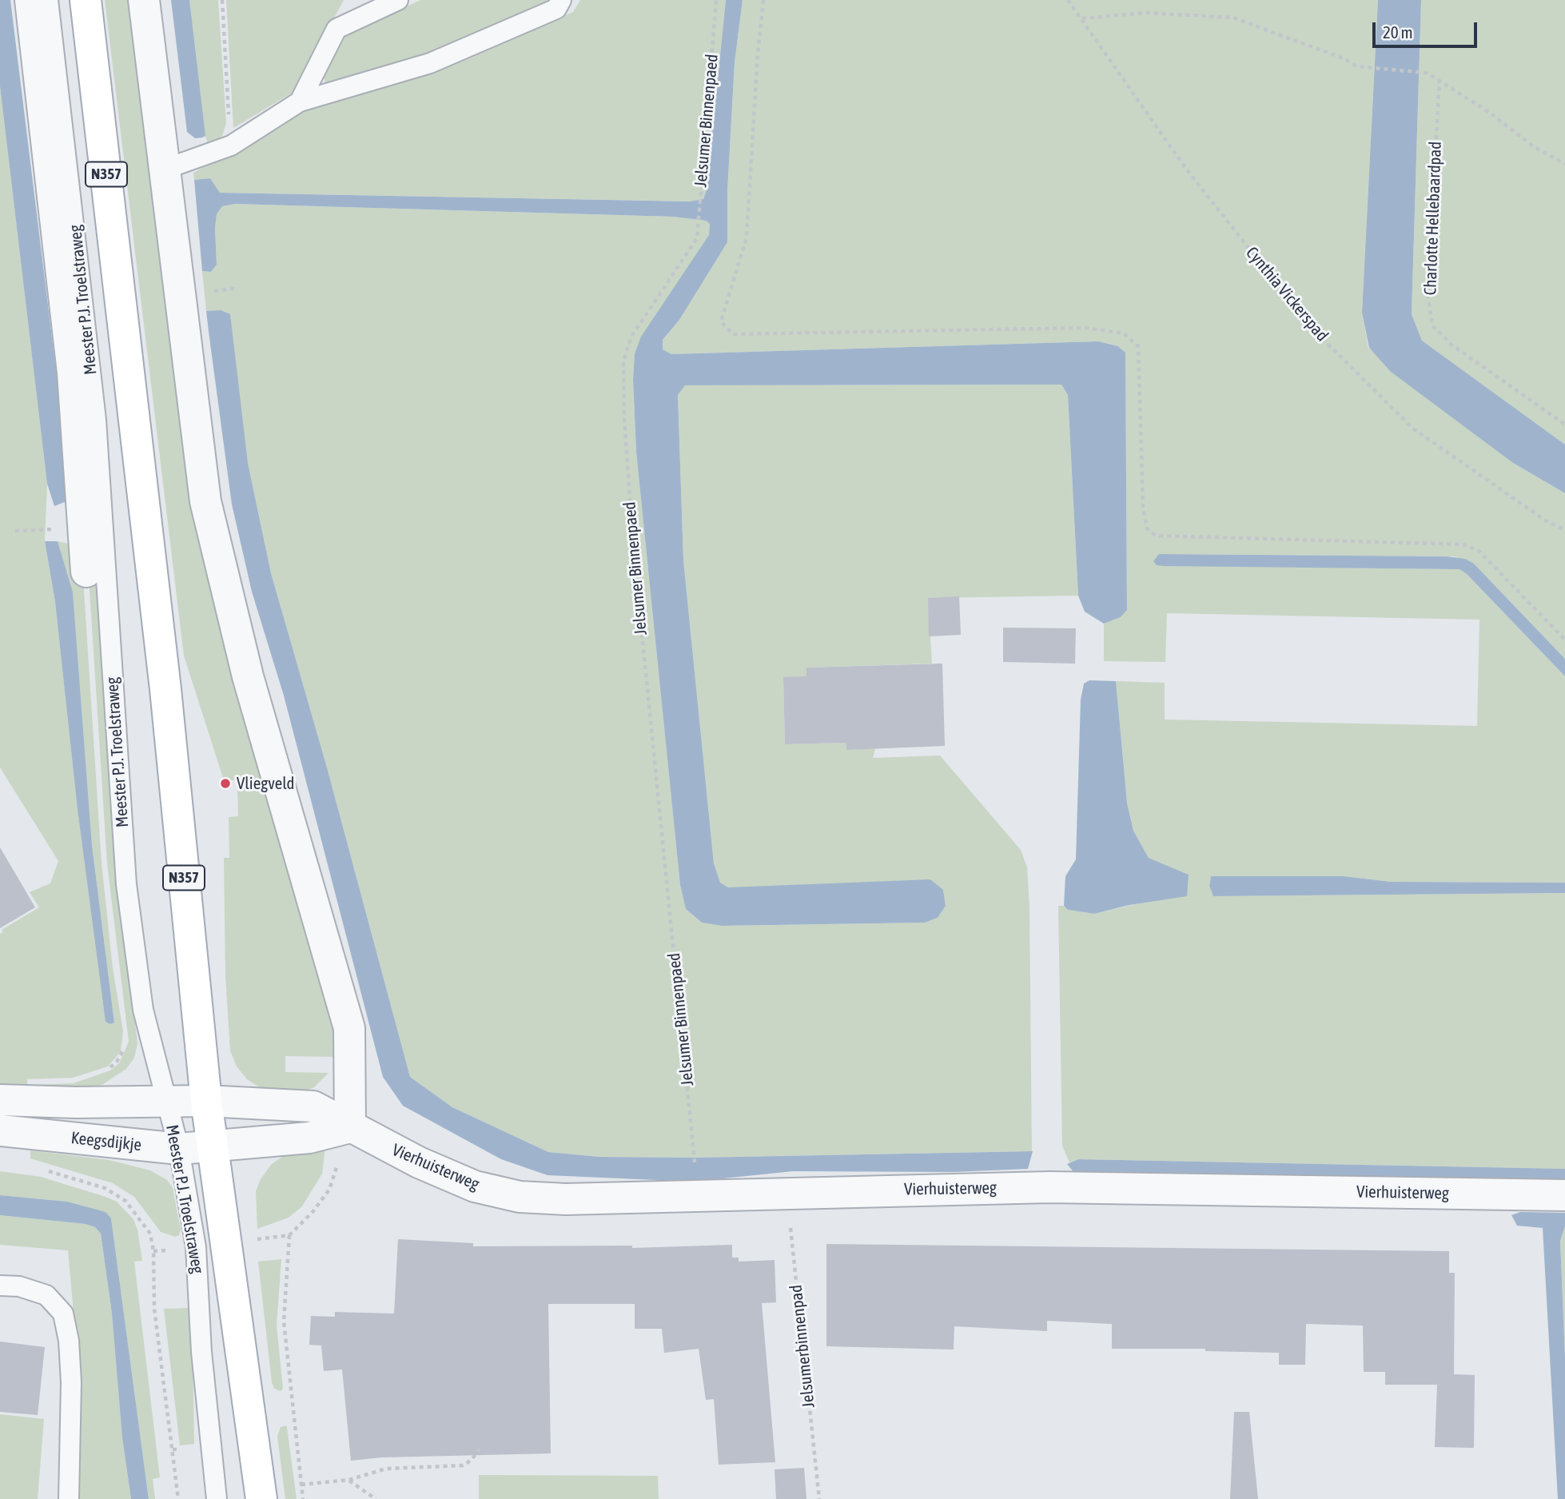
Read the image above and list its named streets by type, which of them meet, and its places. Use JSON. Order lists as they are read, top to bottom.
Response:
{
  "streets": {
    "main road": ["N357", "Meester P.J. Troelstraweg"],
    "street": ["Keegsdijkje", "Vierhuisterweg"],
    "path": [
      "Jelsumer Binnenpaed",
      "Charlotte Hellebaardpad",
      "Cynthia Vickerspad",
      "Jelsumerbinnenpad"
    ]
  },
  "crossings": [
    ["Meester P.J. Troelstraweg", "Keegsdijkje"],
    ["Meester P.J. Troelstraweg", "Vierhuisterweg"],
    ["Vierhuisterweg", "Jelsumerbinnenpad"]
  ],
  "places": ["Vliegveld"],
  "scale_bar": "20 m"
}
